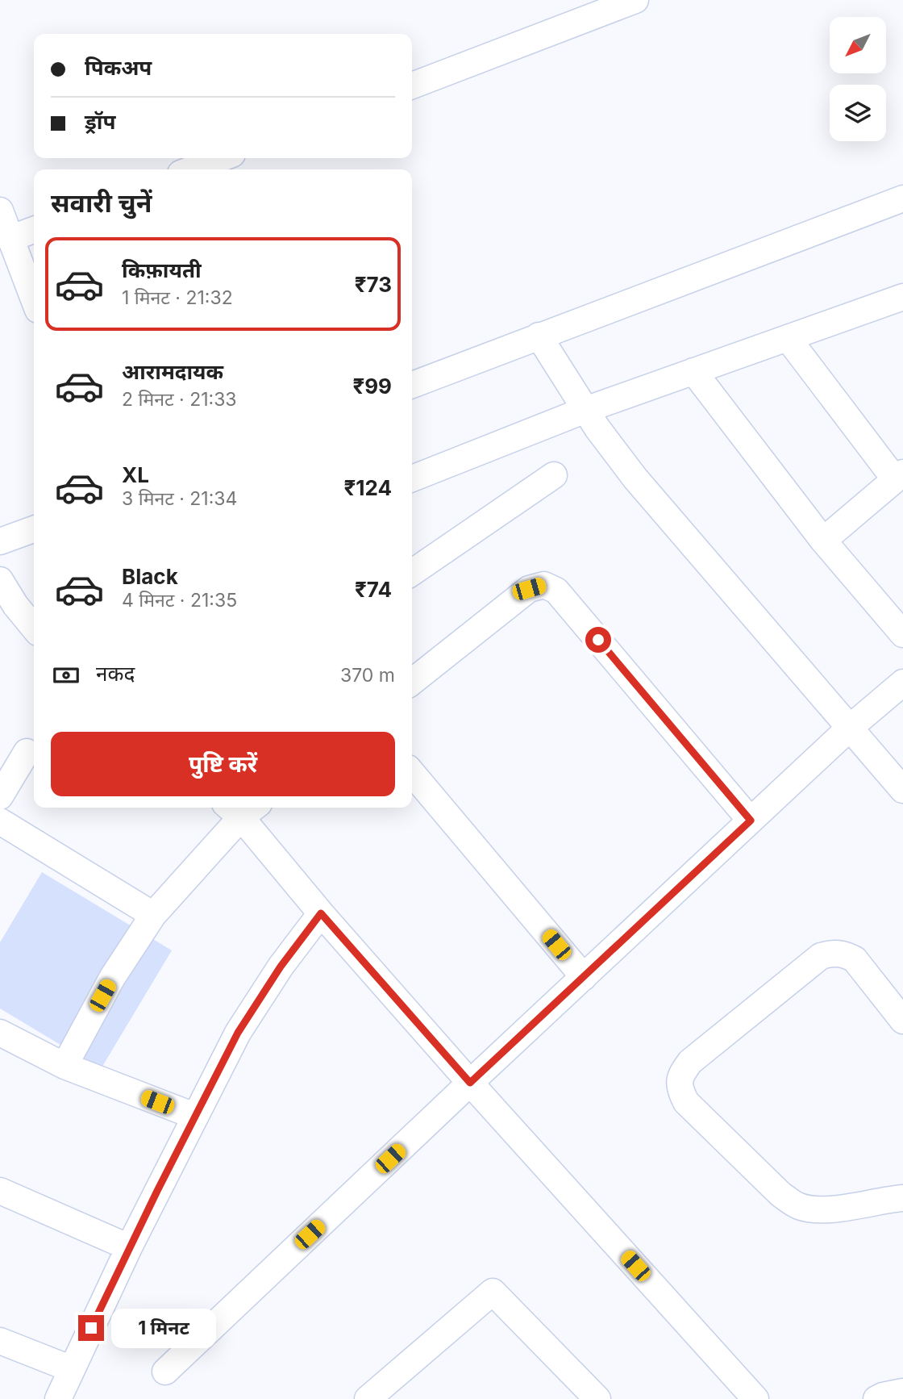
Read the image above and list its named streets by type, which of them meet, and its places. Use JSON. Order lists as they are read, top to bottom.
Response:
{
  "north": "bottom left",
  "page": {
    "banner": ["पिकअप", "ड्रॉप"],
    "heading": "सवारी चुनें",
    "list": [
      {
        "name": "किफ़ायती",
        "note": "1 मिनट · 21:32",
        "value": "₹73"
      },
      {
        "name": "आरामदायक",
        "note": "2 मिनट · 21:33",
        "value": "₹99"
      },
      {
        "name": "XL",
        "note": "3 मिनट · 21:34",
        "value": "₹124"
      },
      {
        "name": "Black",
        "note": "4 मिनट · 21:35",
        "value": "₹74"
      }
    ],
    "pay": ["नकद", "370 m"],
    "buttons": "पुष्टि करें",
    "bubble": "1 मिनट"
  }
}
